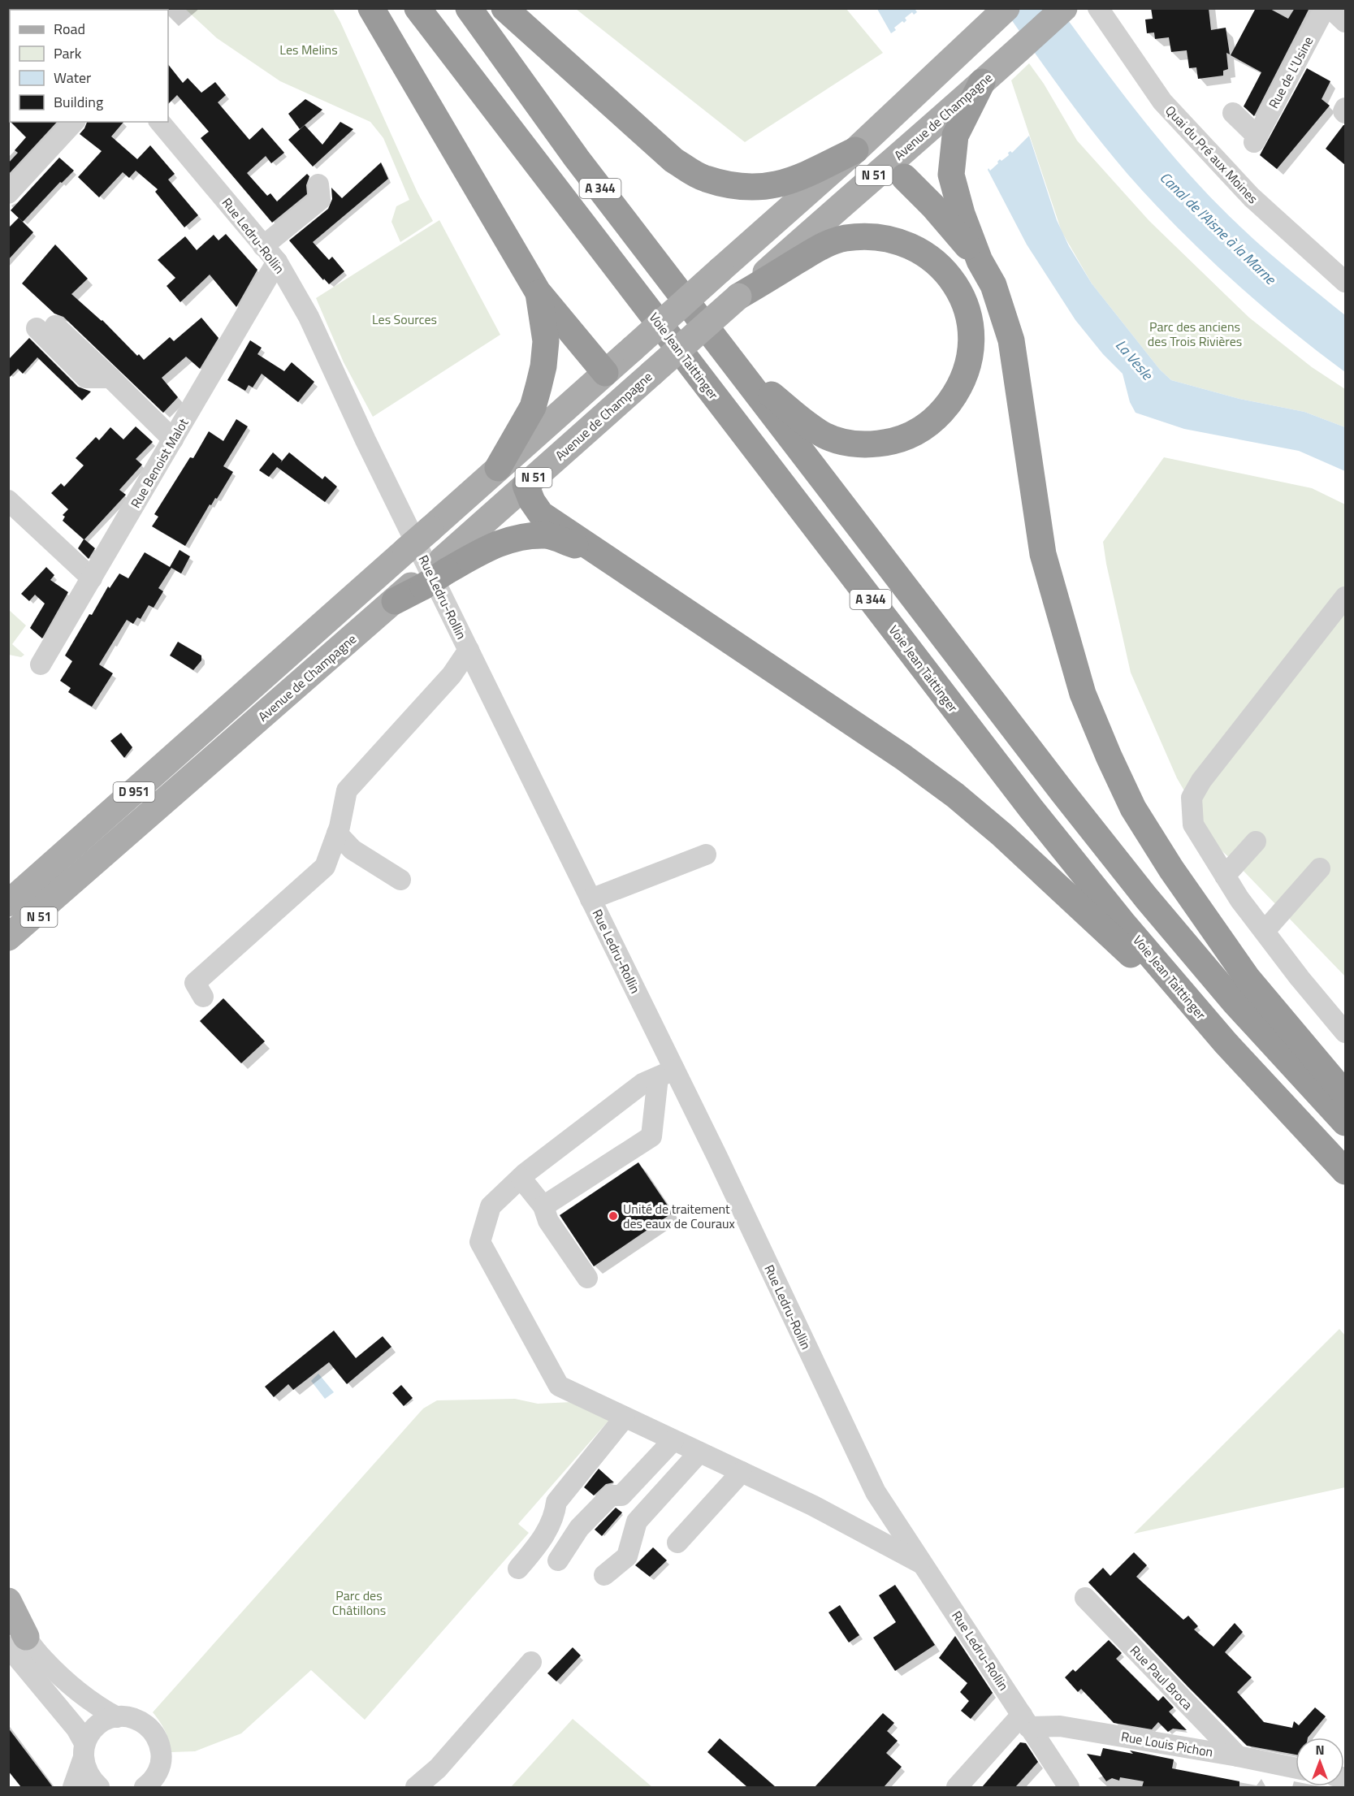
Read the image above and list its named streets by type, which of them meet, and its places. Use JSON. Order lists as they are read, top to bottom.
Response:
{
  "streets": {
    "highway": ["A 344", "Voie Jean Taittinger"],
    "main road": ["Avenue de Champagne", "N 51", "D 951"],
    "street": [
      "Rue de L'Usine",
      "Quai du Pré aux Moines",
      "Rue Ledru-Rollin",
      "Rue Benoist Malot",
      "Rue Paul Broca",
      "Rue Louis Pichon"
    ]
  },
  "crossings": [
    ["Avenue de Champagne", "N 51"],
    ["N 51", "D 951"],
    ["Rue Ledru-Rollin", "Rue Benoist Malot"],
    ["Rue Ledru-Rollin", "Rue Louis Pichon"],
    ["Rue Paul Broca", "Rue Louis Pichon"]
  ],
  "water": ["Canal de l'Aisne à la Marne", "La Vesle"],
  "parks": [
    "Les Melins",
    "Les Sources",
    "Parc des anciens des Trois Rivières",
    "Parc des Châtillons"
  ],
  "places": ["Unité de traitement des eaux de Couraux"],
  "legend": [
    "Road",
    "Park",
    "Water",
    "Building"
  ],
  "north": "top"
}
